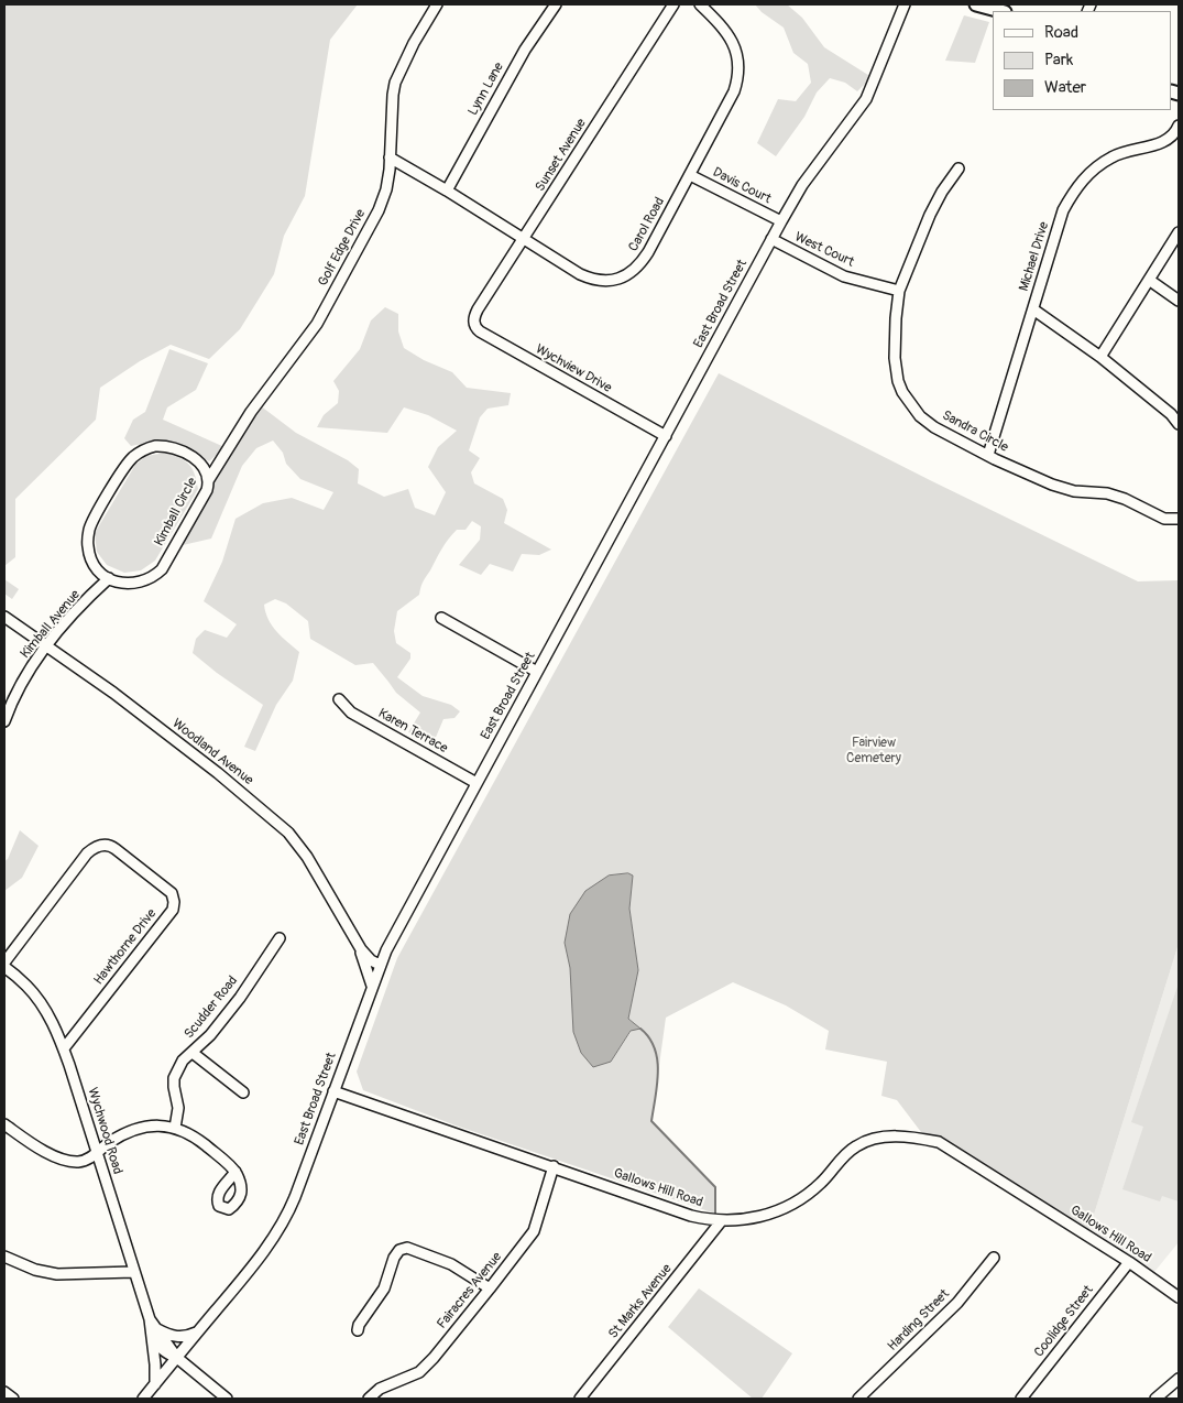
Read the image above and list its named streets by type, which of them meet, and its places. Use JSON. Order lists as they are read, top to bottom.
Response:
{
  "streets": {
    "street": [
      "Lynn Lane",
      "Sunset Avenue",
      "Davis Court",
      "Carol Road",
      "Golf Edge Drive",
      "West Court",
      "Michael Drive",
      "East Broad Street",
      "Wychview Drive",
      "Sandra Circle",
      "Kimball Circle",
      "Kimball Avenue",
      "Karen Terrace",
      "Woodland Avenue",
      "Hawthorne Drive",
      "Scudder Road",
      "Wychwood Road",
      "Gallows Hill Road",
      "Fairacres Avenue",
      "St Marks Avenue",
      "Harding Street",
      "Coolidge Street"
    ]
  },
  "crossings": [
    ["Lynn Lane", "Carol Road"],
    ["Sunset Avenue", "Carol Road"],
    ["Sunset Avenue", "Wychview Drive"],
    ["Davis Court", "Carol Road"],
    ["Davis Court", "East Broad Street"],
    ["Carol Road", "Golf Edge Drive"],
    ["Golf Edge Drive", "Kimball Circle"],
    ["Golf Edge Drive", "Kimball Avenue"],
    ["West Court", "East Broad Street"],
    ["West Court", "Sandra Circle"],
    ["Michael Drive", "Sandra Circle"],
    ["East Broad Street", "Wychview Drive"],
    ["East Broad Street", "Karen Terrace"],
    ["East Broad Street", "Woodland Avenue"],
    ["East Broad Street", "Wychwood Road"],
    ["East Broad Street", "Gallows Hill Road"],
    ["Kimball Circle", "Kimball Avenue"],
    ["Kimball Avenue", "Woodland Avenue"],
    ["Hawthorne Drive", "Wychwood Road"],
    ["Gallows Hill Road", "Fairacres Avenue"],
    ["Gallows Hill Road", "St Marks Avenue"],
    ["Gallows Hill Road", "Coolidge Street"]
  ],
  "parks": ["Fairview Cemetery"],
  "legend": ["Road", "Park", "Water"]
}
